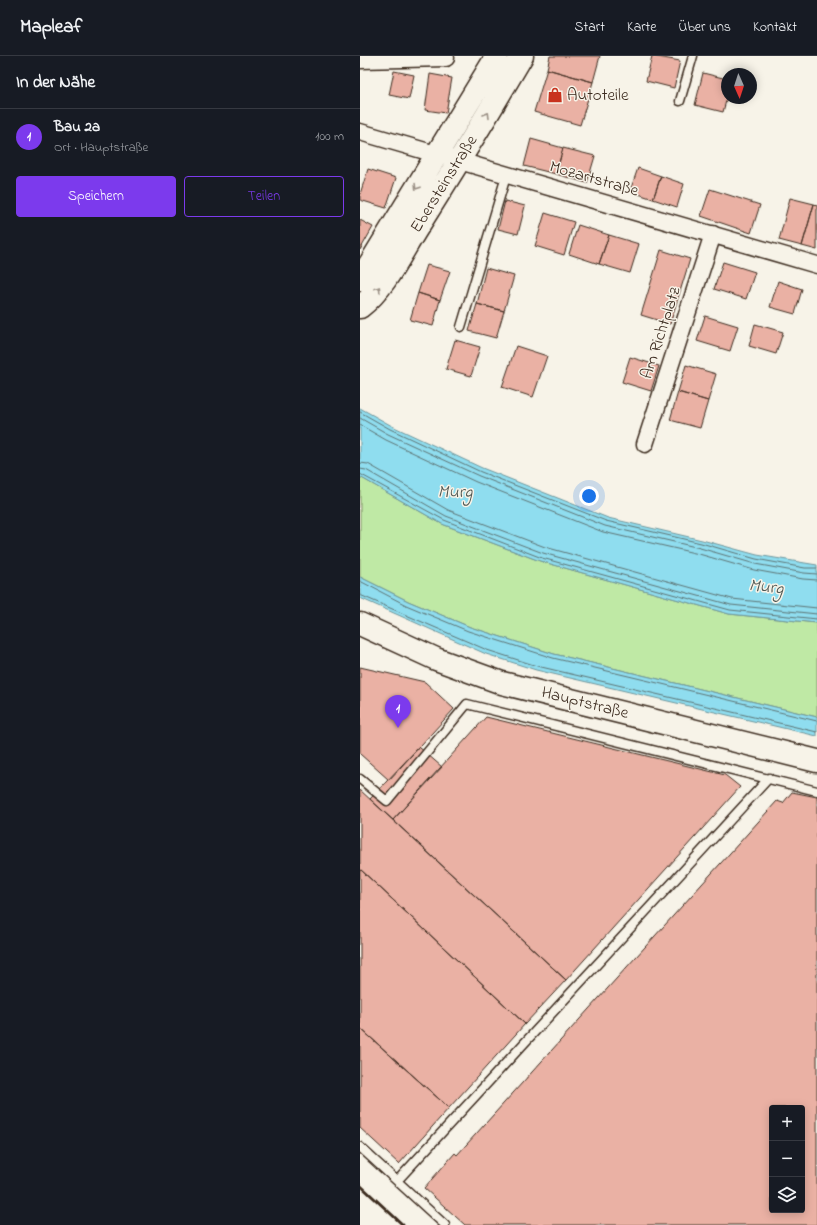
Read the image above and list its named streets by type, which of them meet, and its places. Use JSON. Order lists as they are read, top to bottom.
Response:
{
  "streets": {
    "street": [
      "Mozartstraße",
      "Ebersteinstraße",
      "Am Richtplatz",
      "Hauptstraße"
    ]
  },
  "crossings": [
    ["Mozartstraße", "Ebersteinstraße"],
    ["Mozartstraße", "Am Richtplatz"]
  ],
  "water": ["Murg"],
  "places": {
    "shop": ["Autoteile"]
  },
  "north": "bottom",
  "page": {
    "header": "Mapleaf",
    "nav": [
      "Start",
      "Karte",
      "Über uns",
      "Kontakt"
    ],
    "heading": "In der Nähe",
    "list": [
      {
        "mark": "1",
        "name": "Bau 2a",
        "note": "Ort · Hauptstraße",
        "value": "100 m"
      }
    ],
    "buttons": ["Speichern", "Teilen"],
    "pins": "1",
    "map_buttons": ["+", "−"]
  }
}
